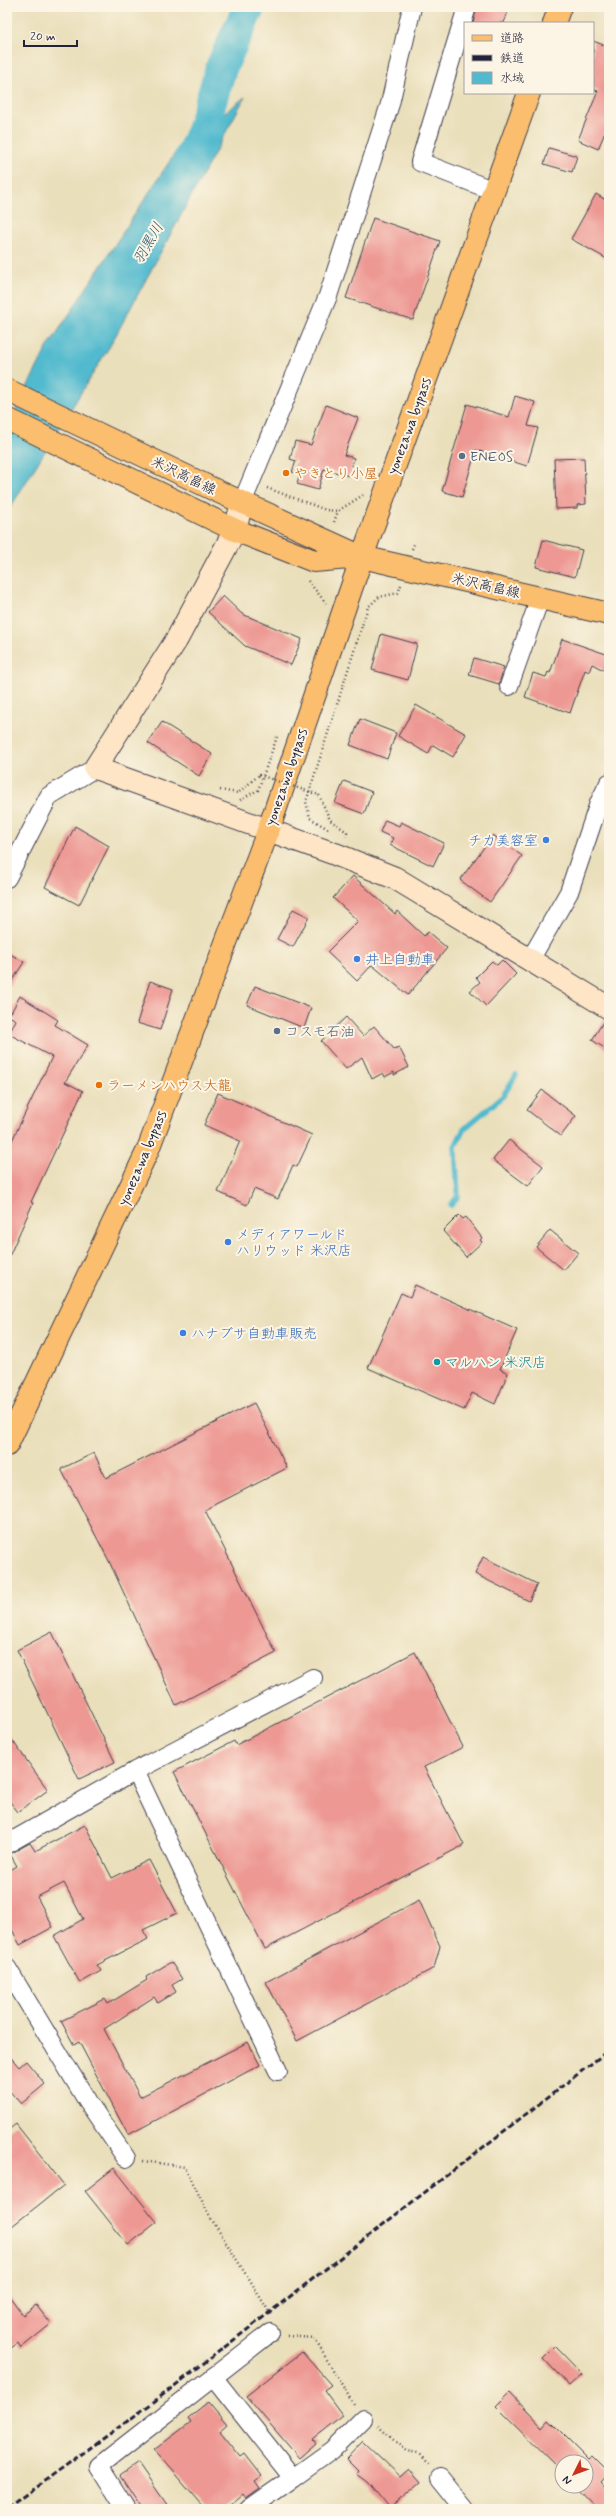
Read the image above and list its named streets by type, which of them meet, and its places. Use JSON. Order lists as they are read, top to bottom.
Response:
{
  "streets": {
    "main road": ["yonezawa bypass", "米沢高畠線"]
  },
  "crossings": [
    ["yonezawa bypass", "米沢高畠線"]
  ],
  "water": ["羽黒川"],
  "places": [
    "ENEOS",
    "やきとり小屋",
    "チカ美容室",
    "井上自動車",
    "コスモ石油",
    "ラーメンハウス大龍",
    "メディアワールド ハリウッド 米沢店",
    "ハナブサ自動車販売",
    "マルハン 米沢店"
  ],
  "legend": ["道路", "鉄道", "水域"],
  "scale_bar": "20 m",
  "north": "bottom left"
}
